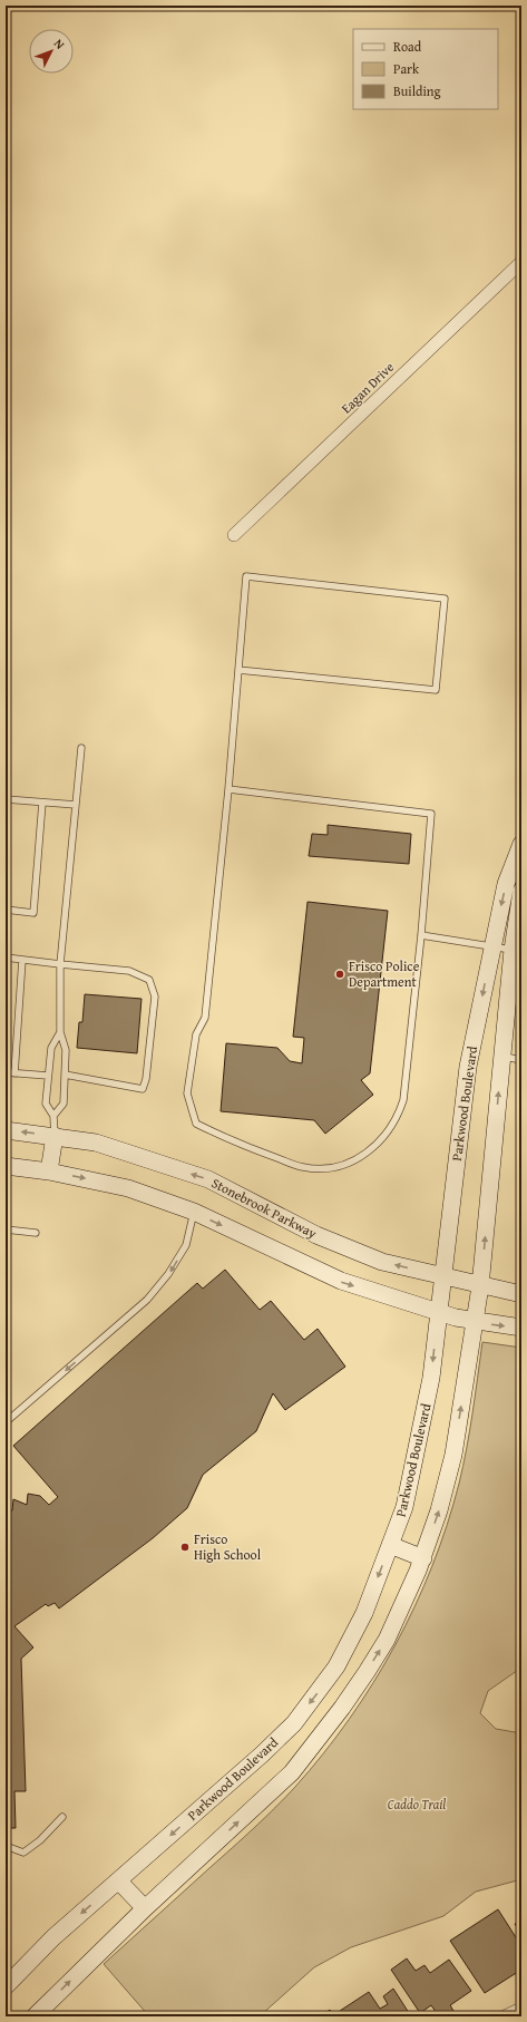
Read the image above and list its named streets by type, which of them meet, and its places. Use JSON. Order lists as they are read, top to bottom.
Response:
{
  "streets": {
    "main road": ["Parkwood Boulevard", "Stonebrook Parkway"],
    "street": ["Eagan Drive"]
  },
  "crossings": [
    ["Parkwood Boulevard", "Stonebrook Parkway"]
  ],
  "parks": ["Caddo Trail"],
  "places": ["Frisco Police Department", "Frisco High School"],
  "legend": ["Road", "Park", "Building"],
  "north": "top right"
}
